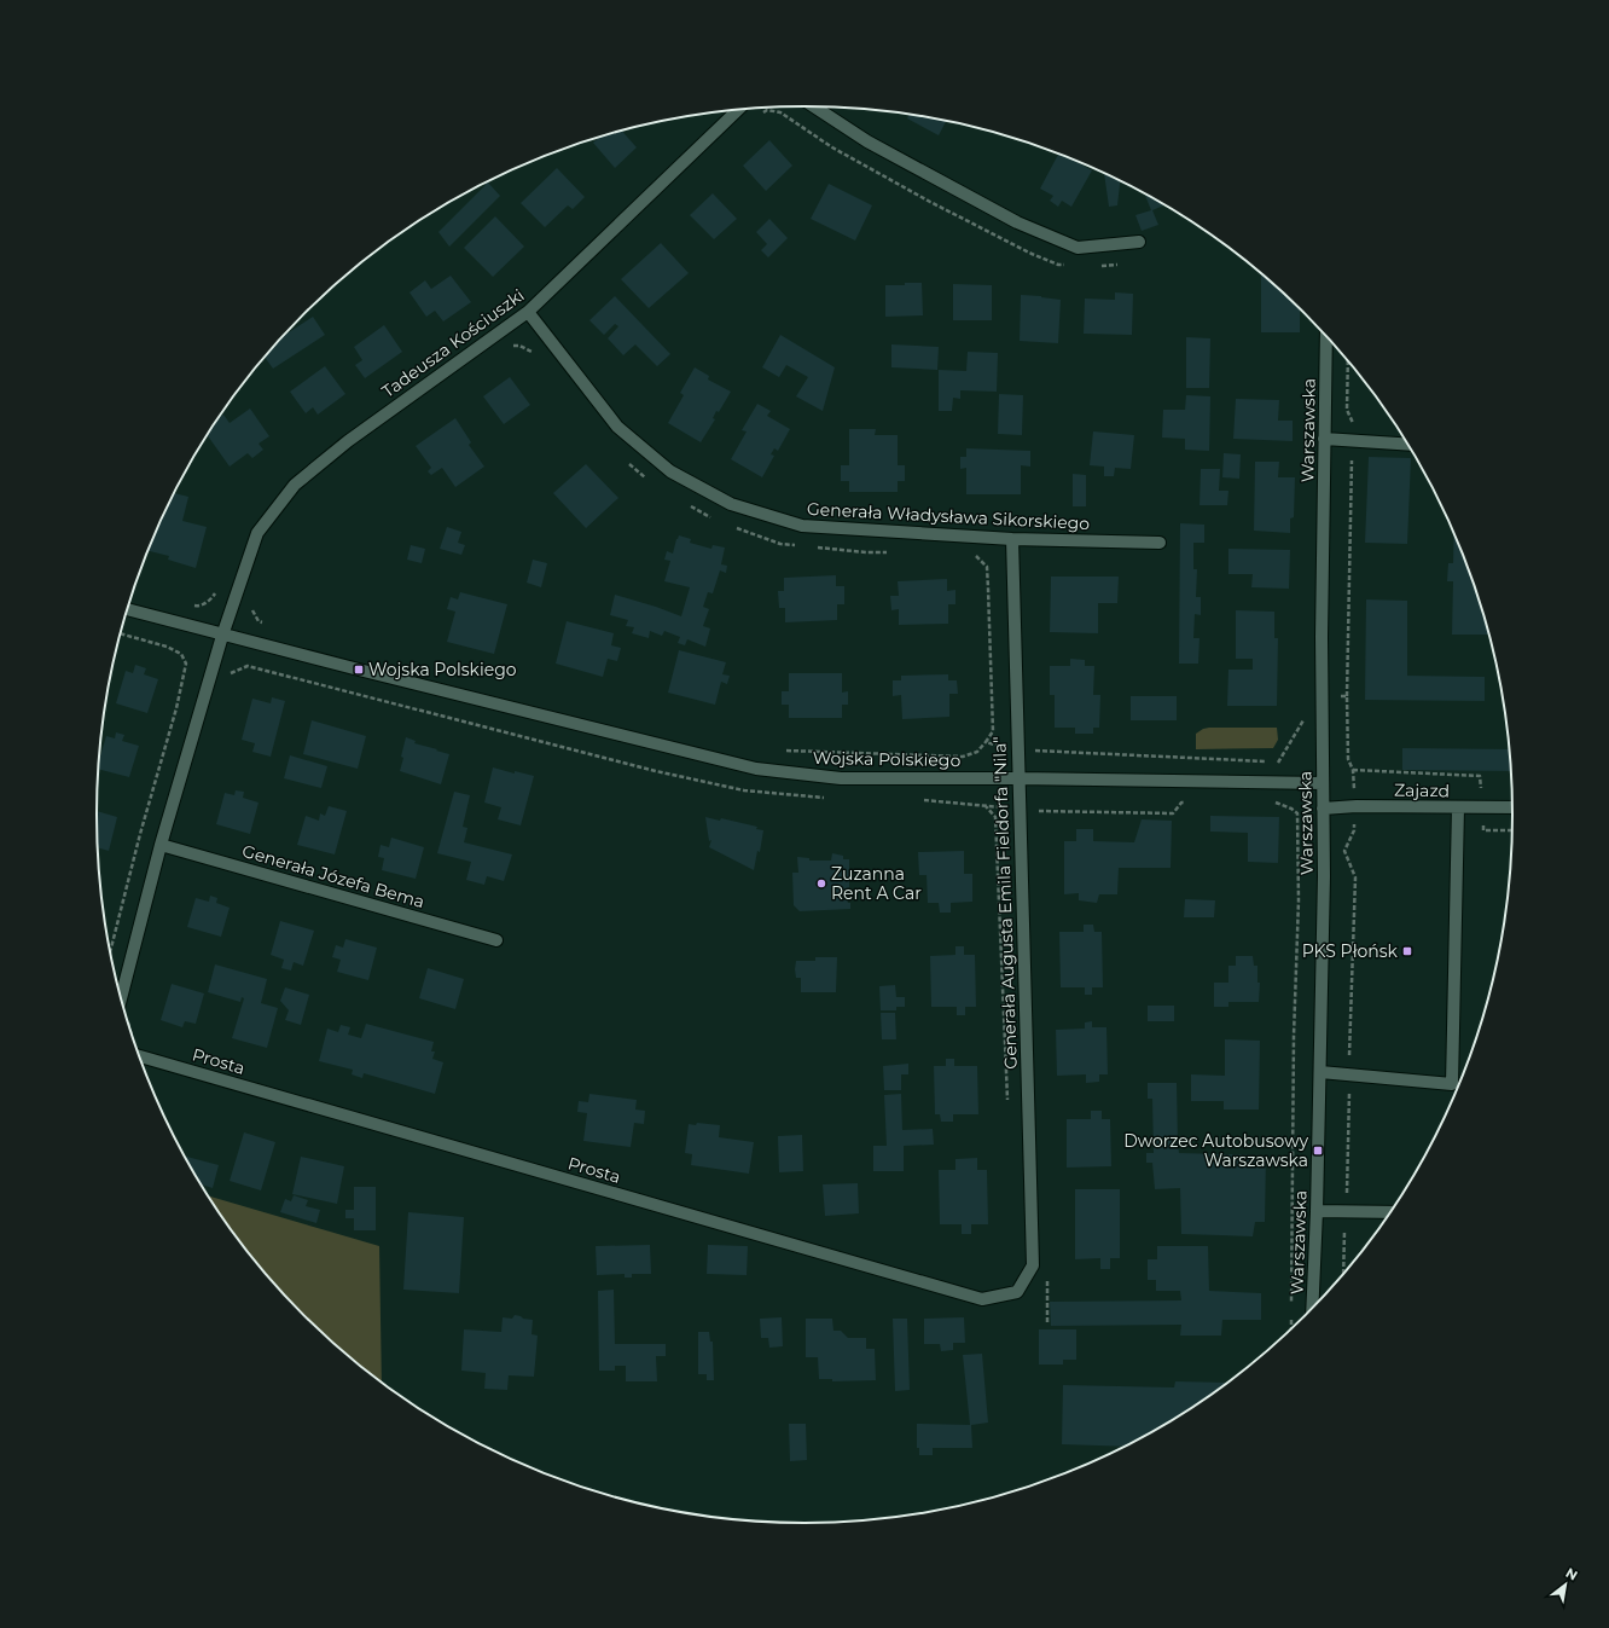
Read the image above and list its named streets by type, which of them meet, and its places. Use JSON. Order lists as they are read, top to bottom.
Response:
{
  "streets": {
    "street": [
      "Tadeusza Kościuszki",
      "Warszawska",
      "Generała Władysława Sikorskiego",
      "Wojska Polskiego",
      "Zajazd",
      "Generała Józefa Bema",
      "Generała Augusta Emila Fieldorfa \"Nila\"",
      "Prosta"
    ]
  },
  "crossings": [
    ["Tadeusza Kościuszki", "Generała Władysława Sikorskiego"],
    ["Tadeusza Kościuszki", "Wojska Polskiego"],
    ["Tadeusza Kościuszki", "Generała Józefa Bema"],
    ["Warszawska", "Wojska Polskiego"],
    ["Warszawska", "Zajazd"],
    ["Generała Władysława Sikorskiego", "Generała Augusta Emila Fieldorfa \"Nila\""],
    ["Wojska Polskiego", "Generała Augusta Emila Fieldorfa \"Nila\""],
    ["Generała Augusta Emila Fieldorfa \"Nila\"", "Prosta"]
  ],
  "places": {
    "transit": ["Wojska Polskiego", "PKS Płońsk", "Dworzec Autobusowy Warszawska"],
    "other": ["Zuzanna Rent A Car"]
  },
  "north": "top right"
}
